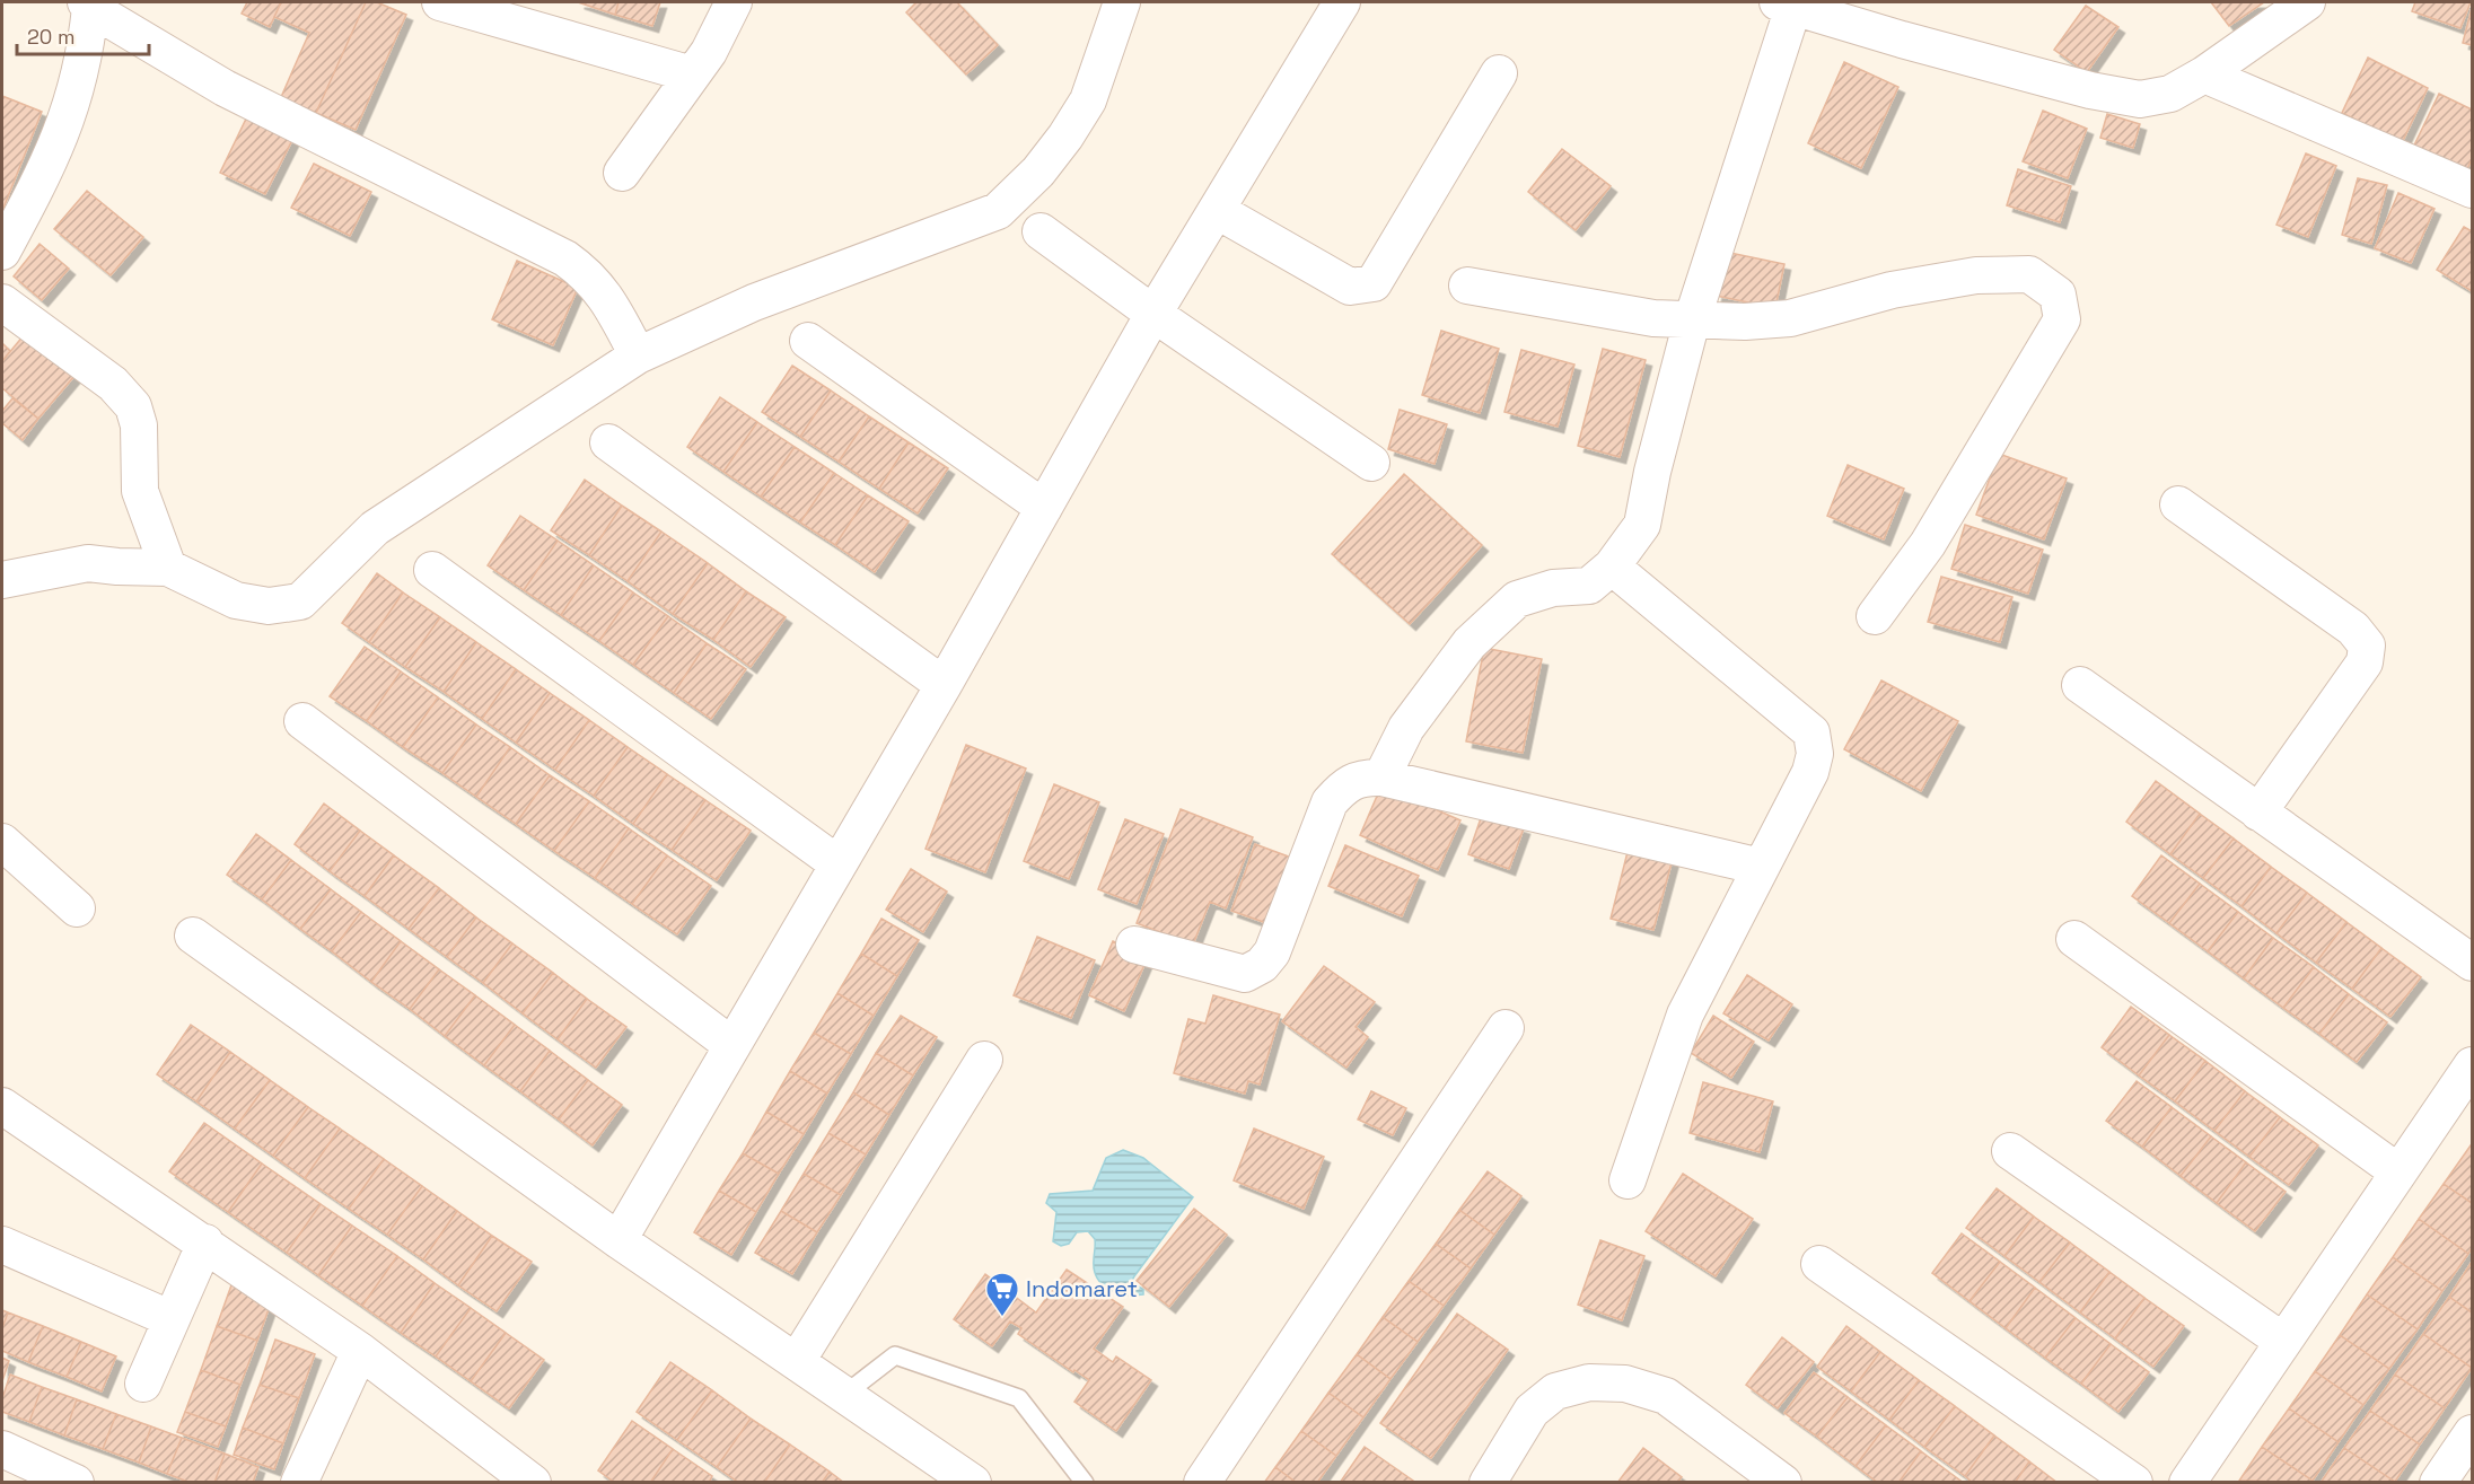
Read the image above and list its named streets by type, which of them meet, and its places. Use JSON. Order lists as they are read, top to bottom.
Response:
{
  "places": {
    "supermarket": ["Indomaret"]
  },
  "scale_bar": "20 m"
}
